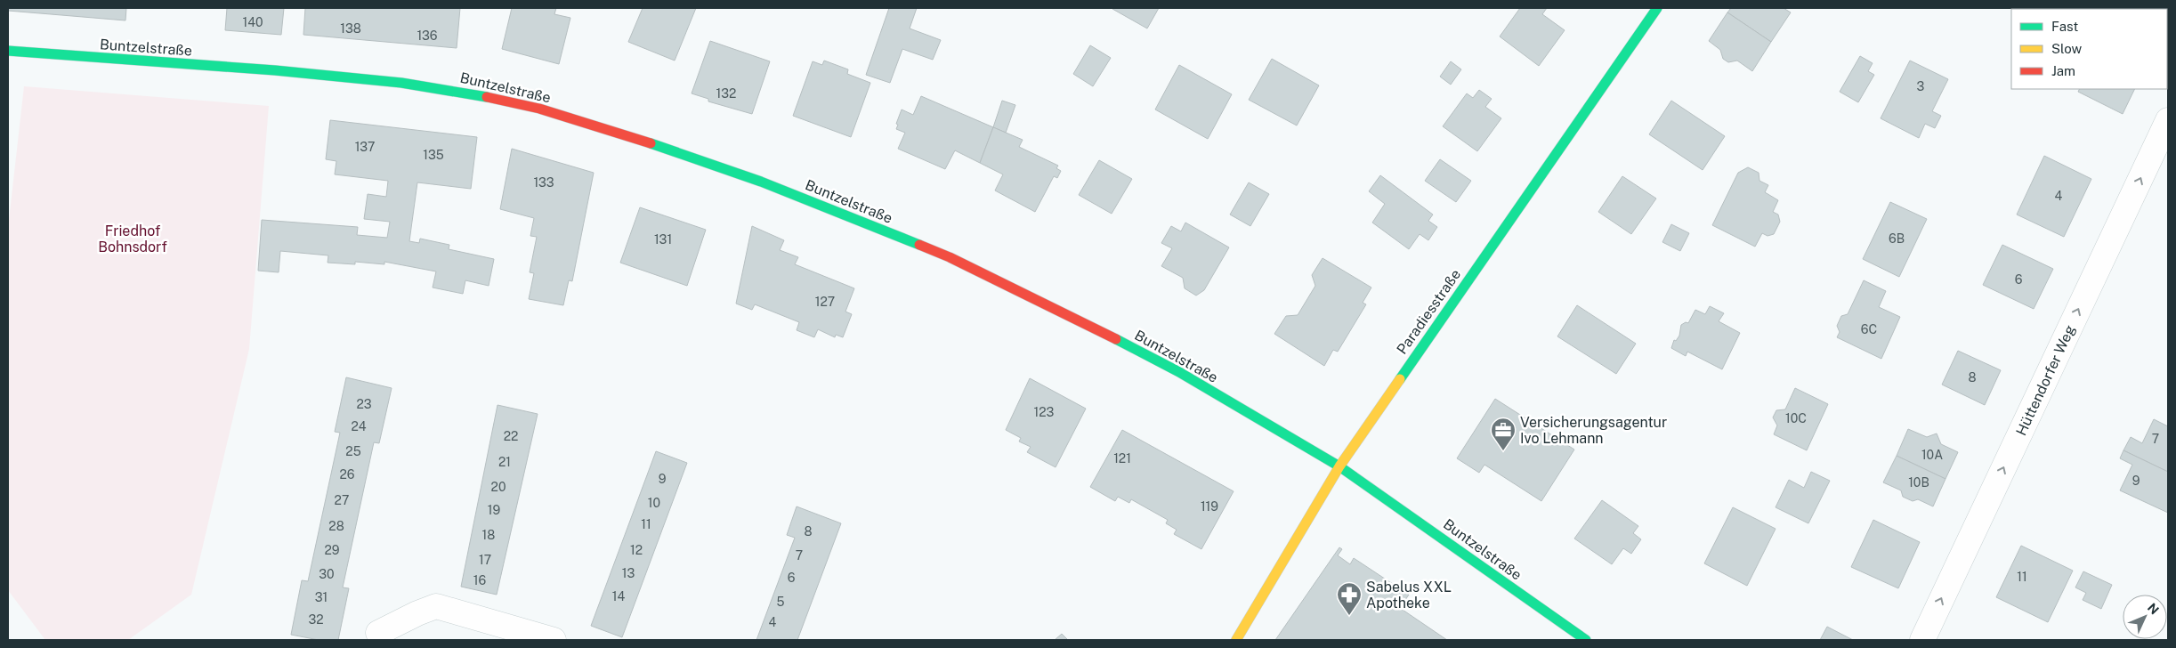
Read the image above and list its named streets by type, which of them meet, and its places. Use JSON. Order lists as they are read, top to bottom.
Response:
{
  "streets": {
    "street": ["Buntzelstraße", "Paradiesstraße", "Hüttendorfer Weg"]
  },
  "crossings": [
    ["Buntzelstraße", "Paradiesstraße"]
  ],
  "one_way": ["Hüttendorfer Weg"],
  "parks": ["Friedhof Bohnsdorf"],
  "places": {
    "office": ["Versicherungsagentur Ivo Lehmann"],
    "pharmacy": ["Sabelus XXL Apotheke"]
  },
  "house_numbers": [
    "140",
    "138",
    "136",
    "3",
    "132",
    "137",
    "135",
    "133",
    "4",
    "6B",
    "131",
    "6",
    "127",
    "6C",
    "8",
    "23",
    "123",
    "10C",
    "24",
    "22",
    "7",
    "25",
    "10A",
    "121",
    "21",
    "26",
    "9",
    "9",
    "10B",
    "20",
    "27",
    "10",
    "119",
    "19",
    "11",
    "28",
    "8",
    "18",
    "29",
    "12",
    "7",
    "17",
    "13",
    "30",
    "11",
    "6",
    "16",
    "14",
    "31",
    "5",
    "32",
    "4"
  ],
  "legend": ["Fast", "Slow", "Jam"],
  "north": "top right"
}
